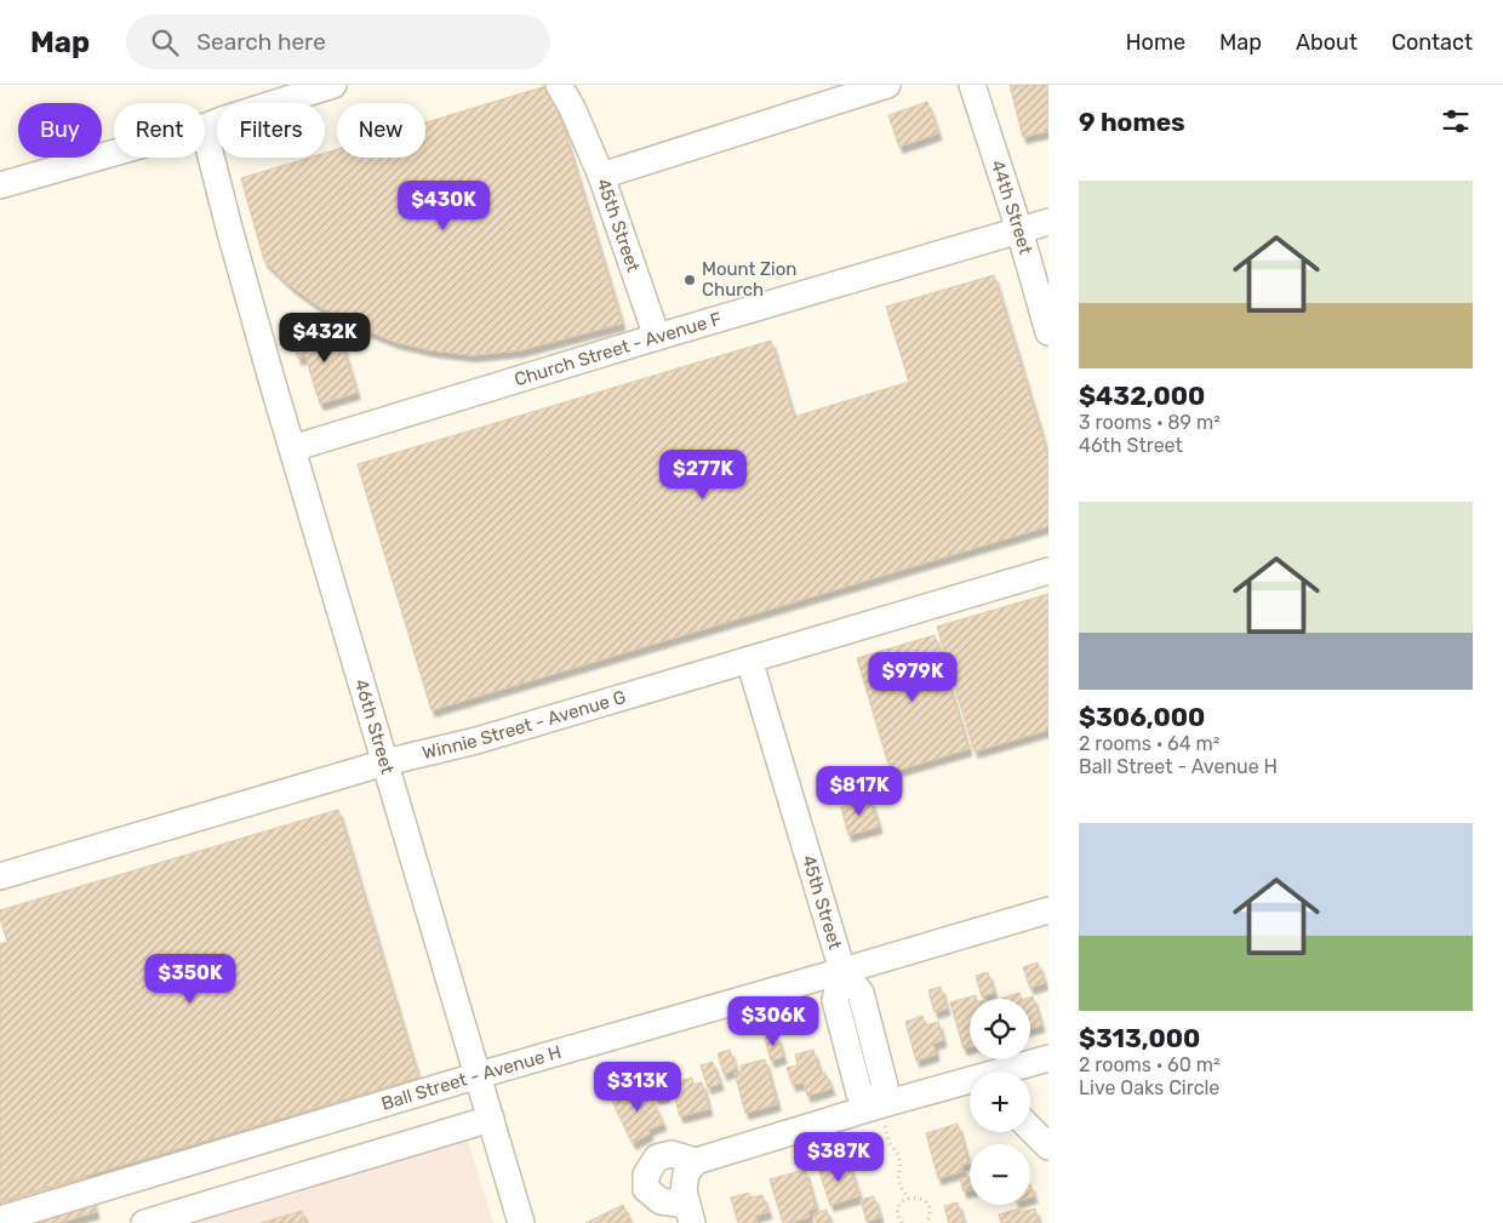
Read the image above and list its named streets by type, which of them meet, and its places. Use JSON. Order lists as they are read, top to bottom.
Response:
{
  "streets": {
    "street": [
      "44th Street",
      "45th Street",
      "Church Street - Avenue F",
      "46th Street",
      "Winnie Street - Avenue G",
      "Ball Street - Avenue H"
    ]
  },
  "crossings": [
    ["44th Street", "Church Street - Avenue F"],
    ["45th Street", "Church Street - Avenue F"],
    ["45th Street", "Winnie Street - Avenue G"],
    ["45th Street", "Ball Street - Avenue H"],
    ["Church Street - Avenue F", "46th Street"],
    ["46th Street", "Winnie Street - Avenue G"],
    ["46th Street", "Ball Street - Avenue H"]
  ],
  "places": ["Mount Zion Church"],
  "page": {
    "header": "Map",
    "search": "Search here",
    "nav": [
      "Home",
      "Map",
      "About",
      "Contact"
    ],
    "heading": "9 homes",
    "chip": [
      "Buy",
      "Rent",
      "Filters",
      "New"
    ],
    "list": [
      {
        "name": "$432,000",
        "note": "3 rooms · 89 m² · 46th Street"
      },
      {
        "name": "$306,000",
        "note": "2 rooms · 64 m² · Ball Street - Avenue H"
      },
      {
        "name": "$313,000",
        "note": "2 rooms · 60 m² · Live Oaks Circle"
      }
    ],
    "price": [
      "$430K",
      "$432K",
      "$277K",
      "$979K",
      "$817K",
      "$350K",
      "$306K",
      "$313K",
      "$387K"
    ],
    "map_buttons": ["+", "−"]
  }
}
